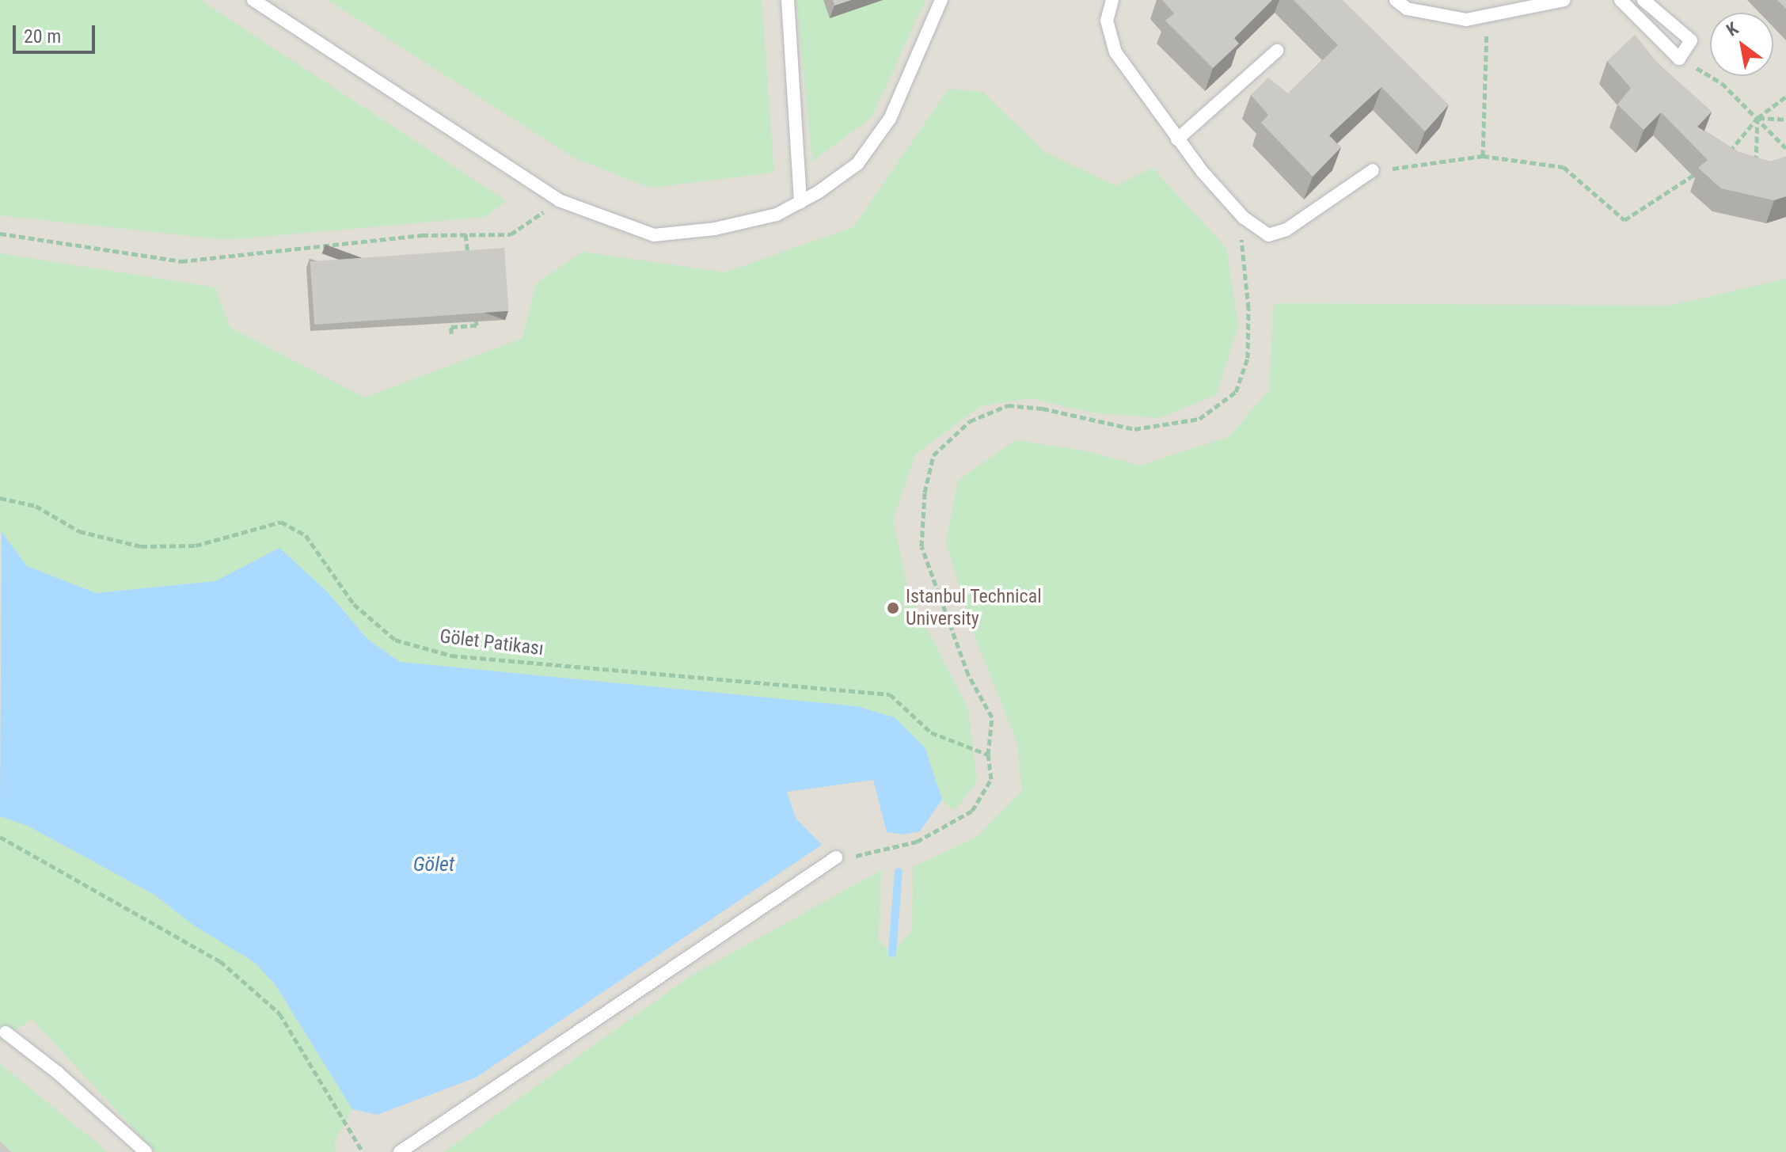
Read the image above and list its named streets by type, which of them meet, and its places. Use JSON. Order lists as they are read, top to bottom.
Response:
{
  "streets": {
    "path": ["Gölet Patikası"]
  },
  "water": ["Gölet"],
  "places": ["Istanbul Technical University"],
  "scale_bar": "20 m",
  "north": "top left"
}
